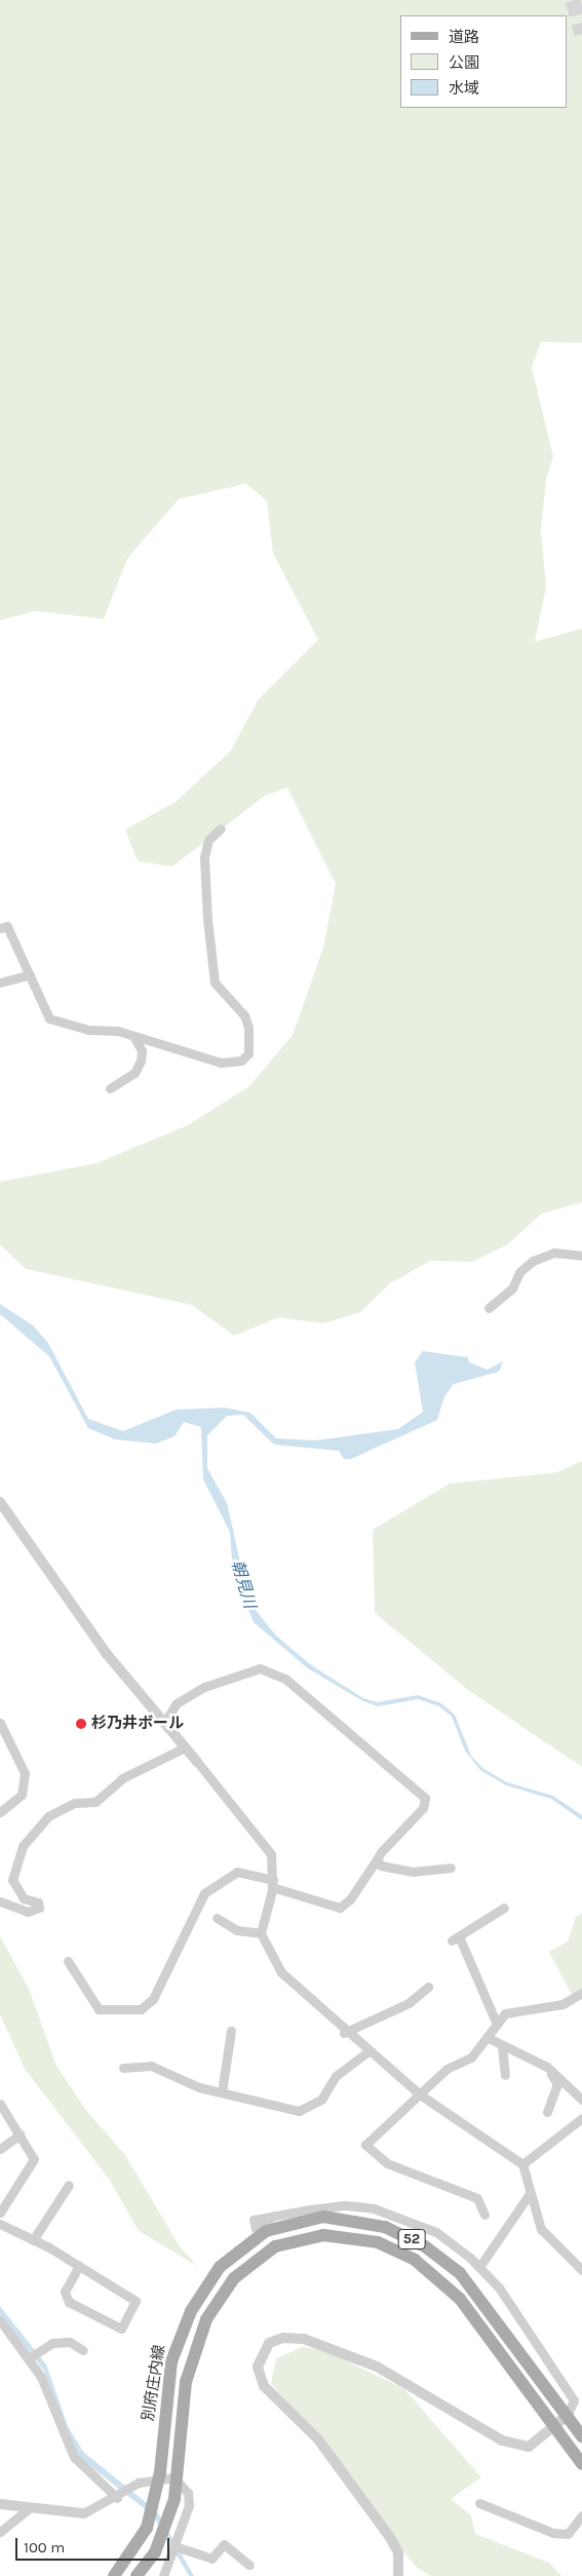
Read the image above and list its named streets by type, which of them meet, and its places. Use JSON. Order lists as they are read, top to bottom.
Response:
{
  "streets": {
    "main road": ["52", "別府庄内線"]
  },
  "water": ["朝見川"],
  "places": ["杉乃井ボール"],
  "legend": ["道路", "公園", "水域"],
  "scale_bar": "100 m"
}
